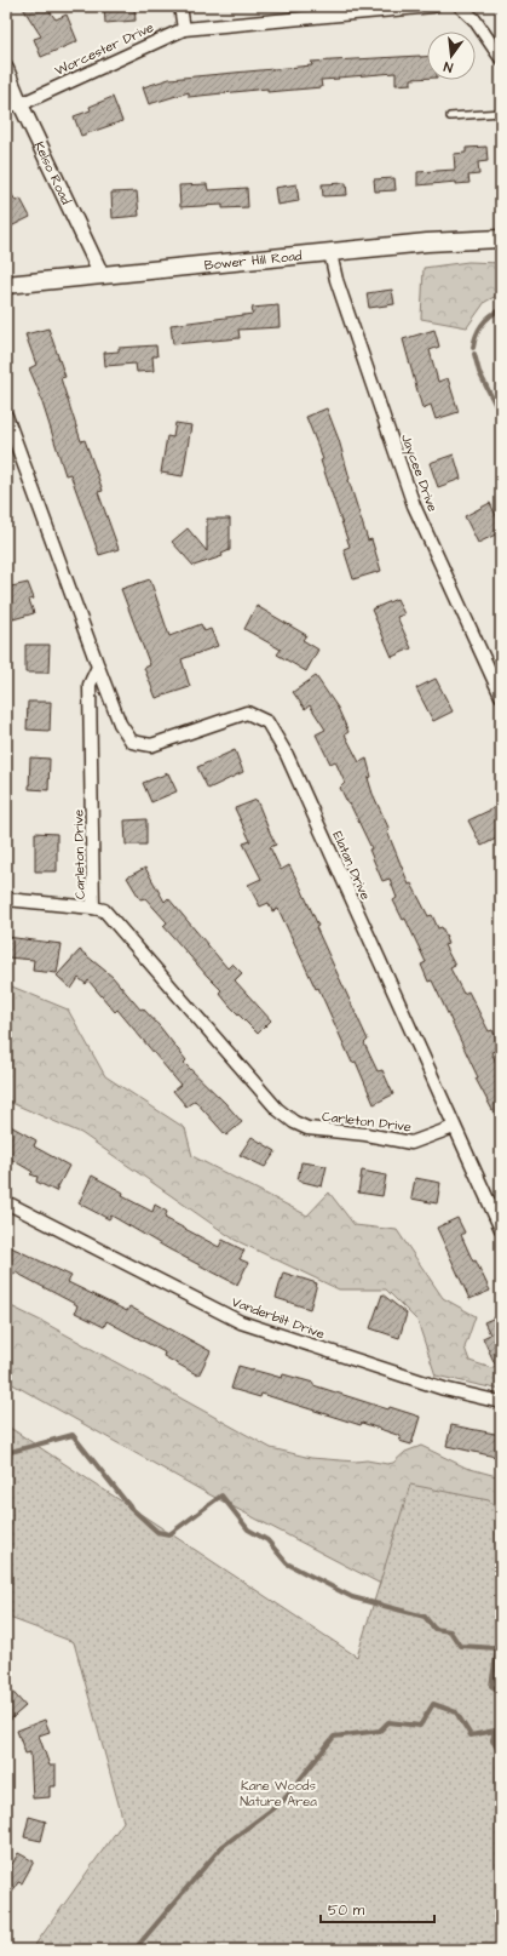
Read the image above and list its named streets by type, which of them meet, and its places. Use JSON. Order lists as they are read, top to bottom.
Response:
{
  "streets": {
    "main road": ["Bower Hill Road"],
    "street": [
      "Worcester Drive",
      "Kelso Road",
      "Jaycee Drive",
      "Carleton Drive",
      "Elatan Drive",
      "Vanderbilt Drive"
    ]
  },
  "crossings": [
    ["Worcester Drive", "Kelso Road"],
    ["Kelso Road", "Bower Hill Road"],
    ["Bower Hill Road", "Jaycee Drive"],
    ["Carleton Drive", "Elatan Drive"]
  ],
  "parks": ["Kane Woods Nature Area"],
  "scale_bar": "50 m",
  "north": "bottom"
}
